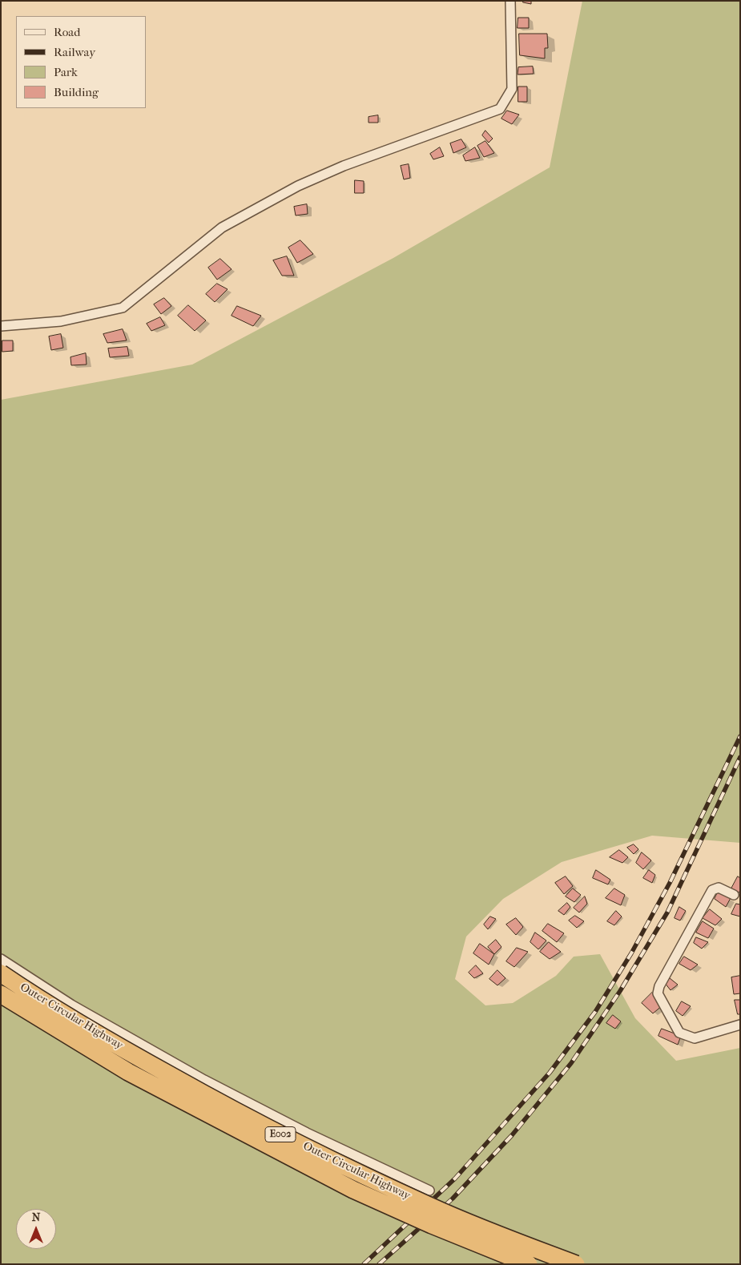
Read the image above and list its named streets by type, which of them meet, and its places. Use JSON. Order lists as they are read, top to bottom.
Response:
{
  "streets": {
    "highway": ["Outer Circular Highway", "E002"]
  },
  "legend": [
    "Road",
    "Railway",
    "Park",
    "Building"
  ],
  "north": "top"
}
